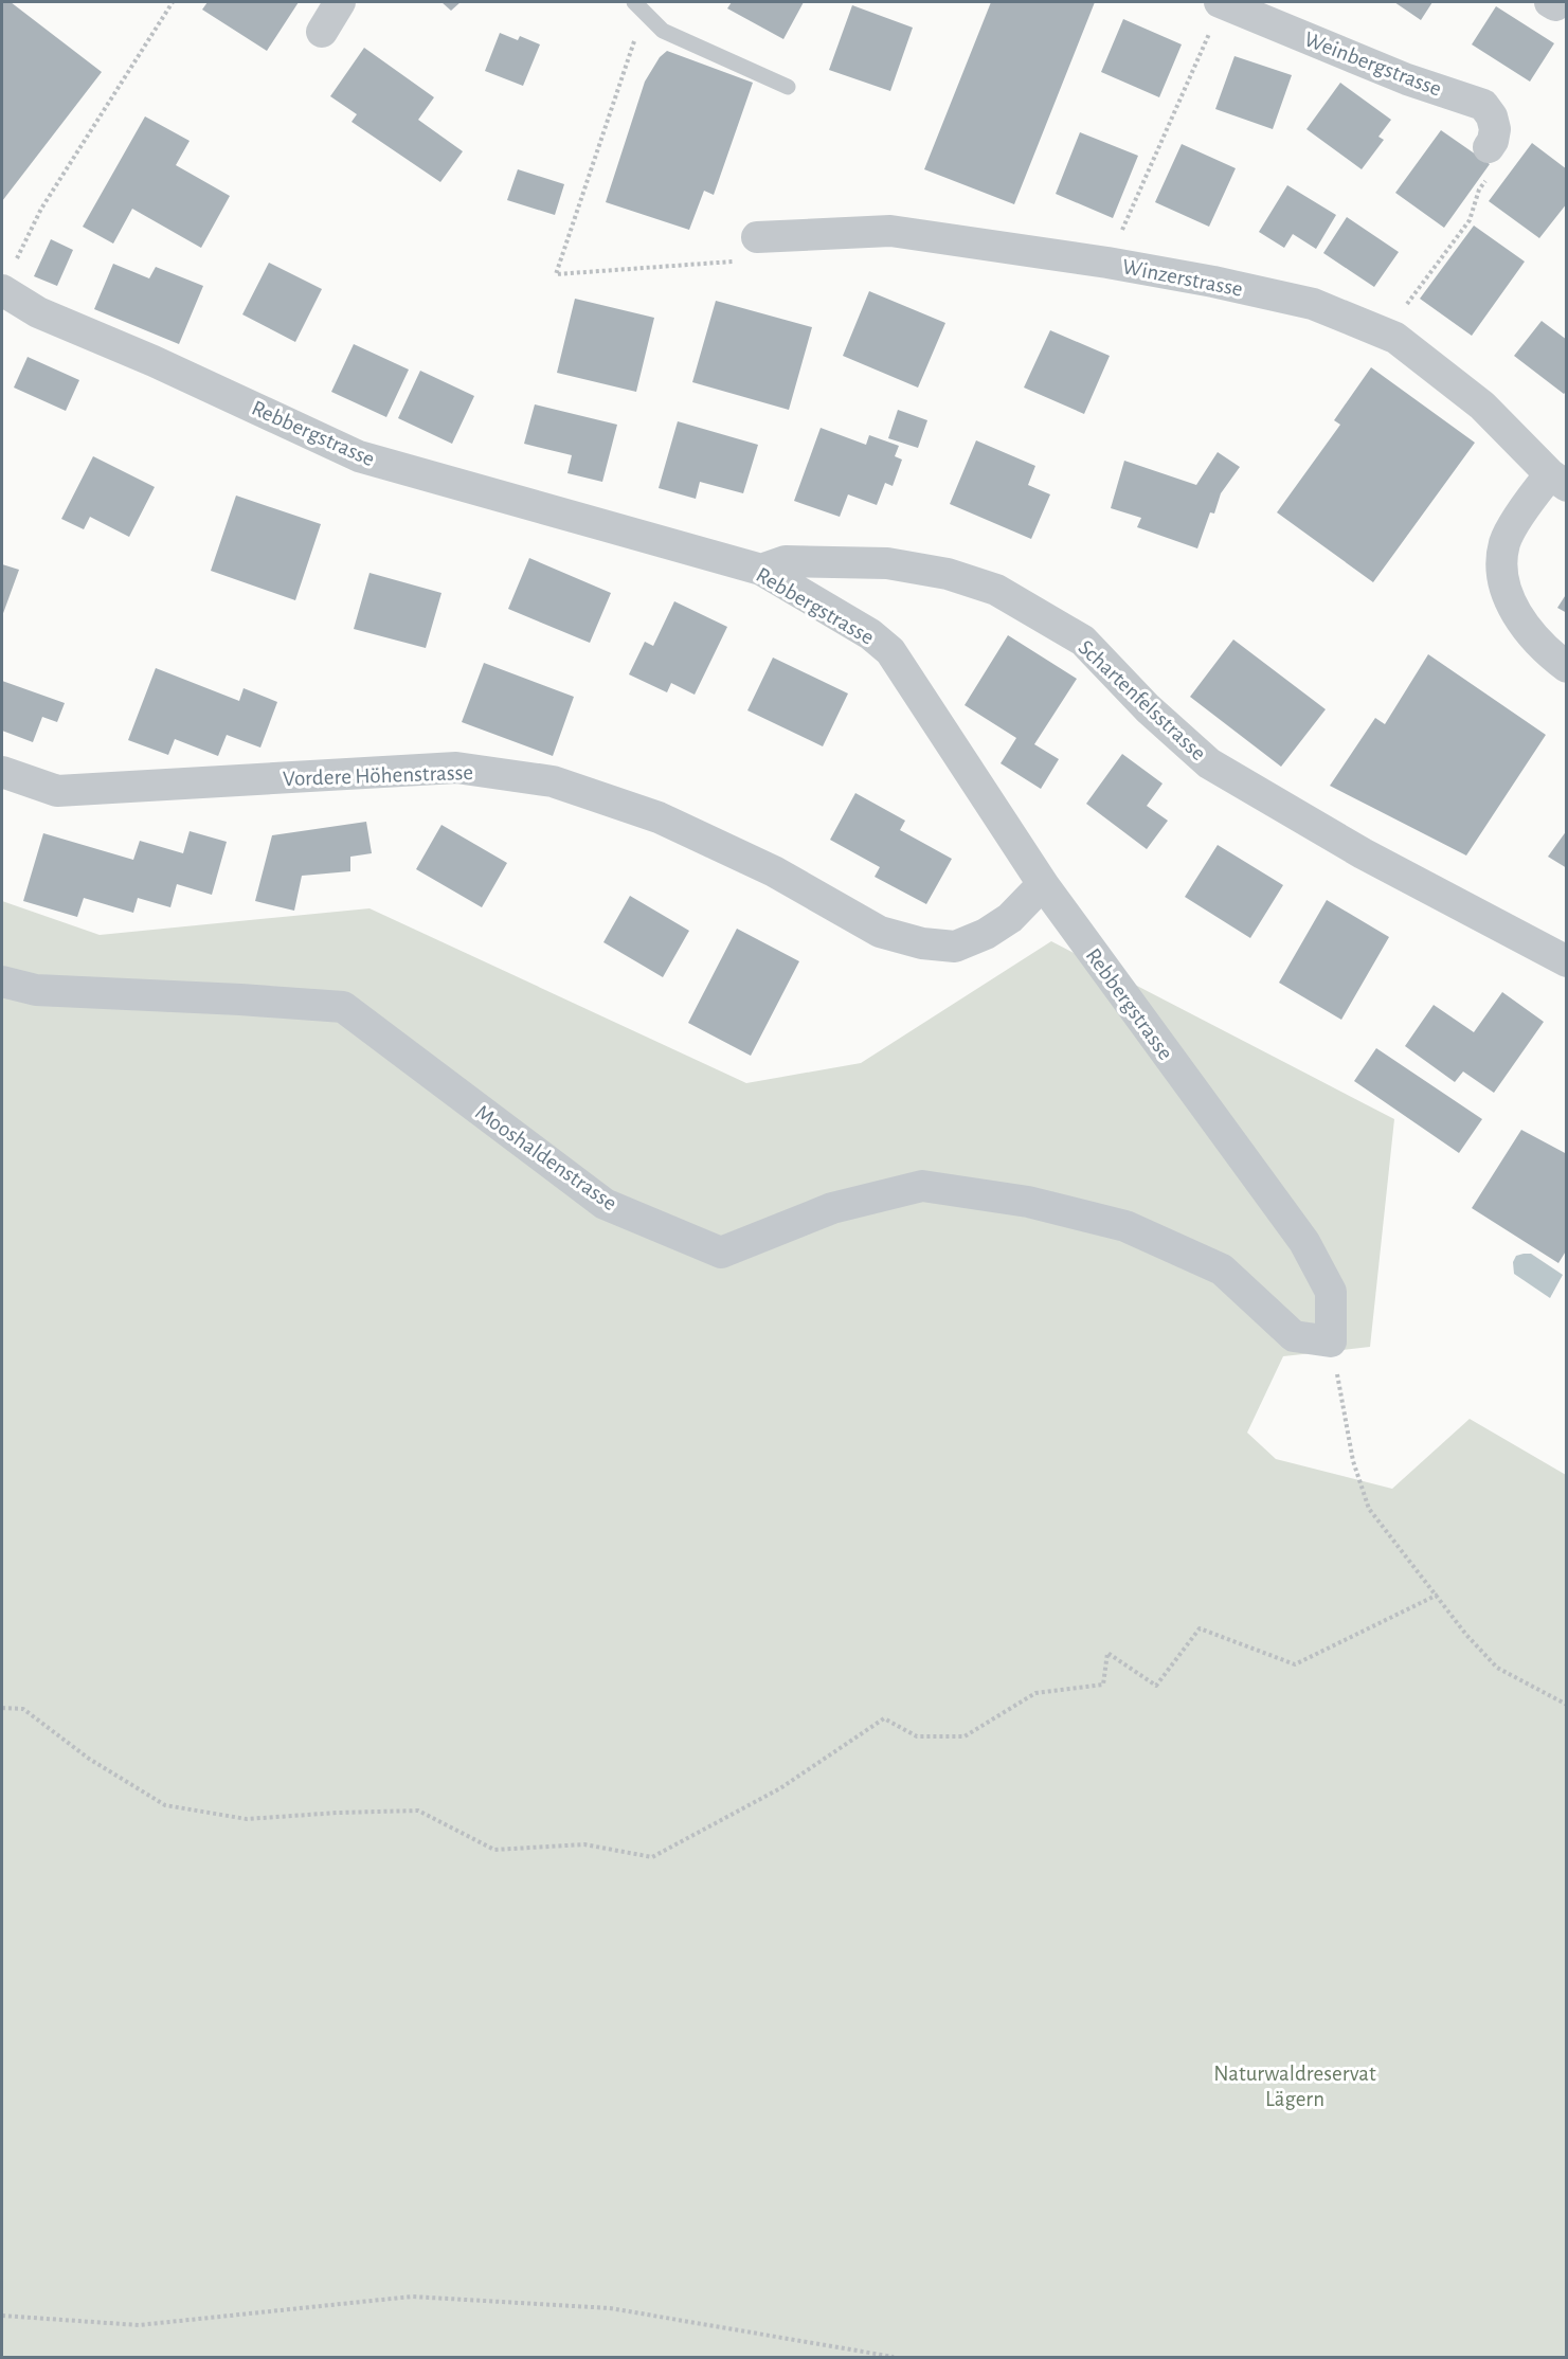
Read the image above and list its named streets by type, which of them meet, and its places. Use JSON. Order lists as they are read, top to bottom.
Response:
{
  "streets": {
    "street": [
      "Weinbergstrasse",
      "Winzerstrasse",
      "Rebbergstrasse",
      "Schartenfelsstrasse",
      "Vordere Höhenstrasse",
      "Mooshaldenstrasse"
    ]
  },
  "crossings": [
    ["Rebbergstrasse", "Schartenfelsstrasse"],
    ["Rebbergstrasse", "Vordere Höhenstrasse"],
    ["Rebbergstrasse", "Mooshaldenstrasse"]
  ],
  "parks": ["Naturwaldreservat Lägern"]
}
